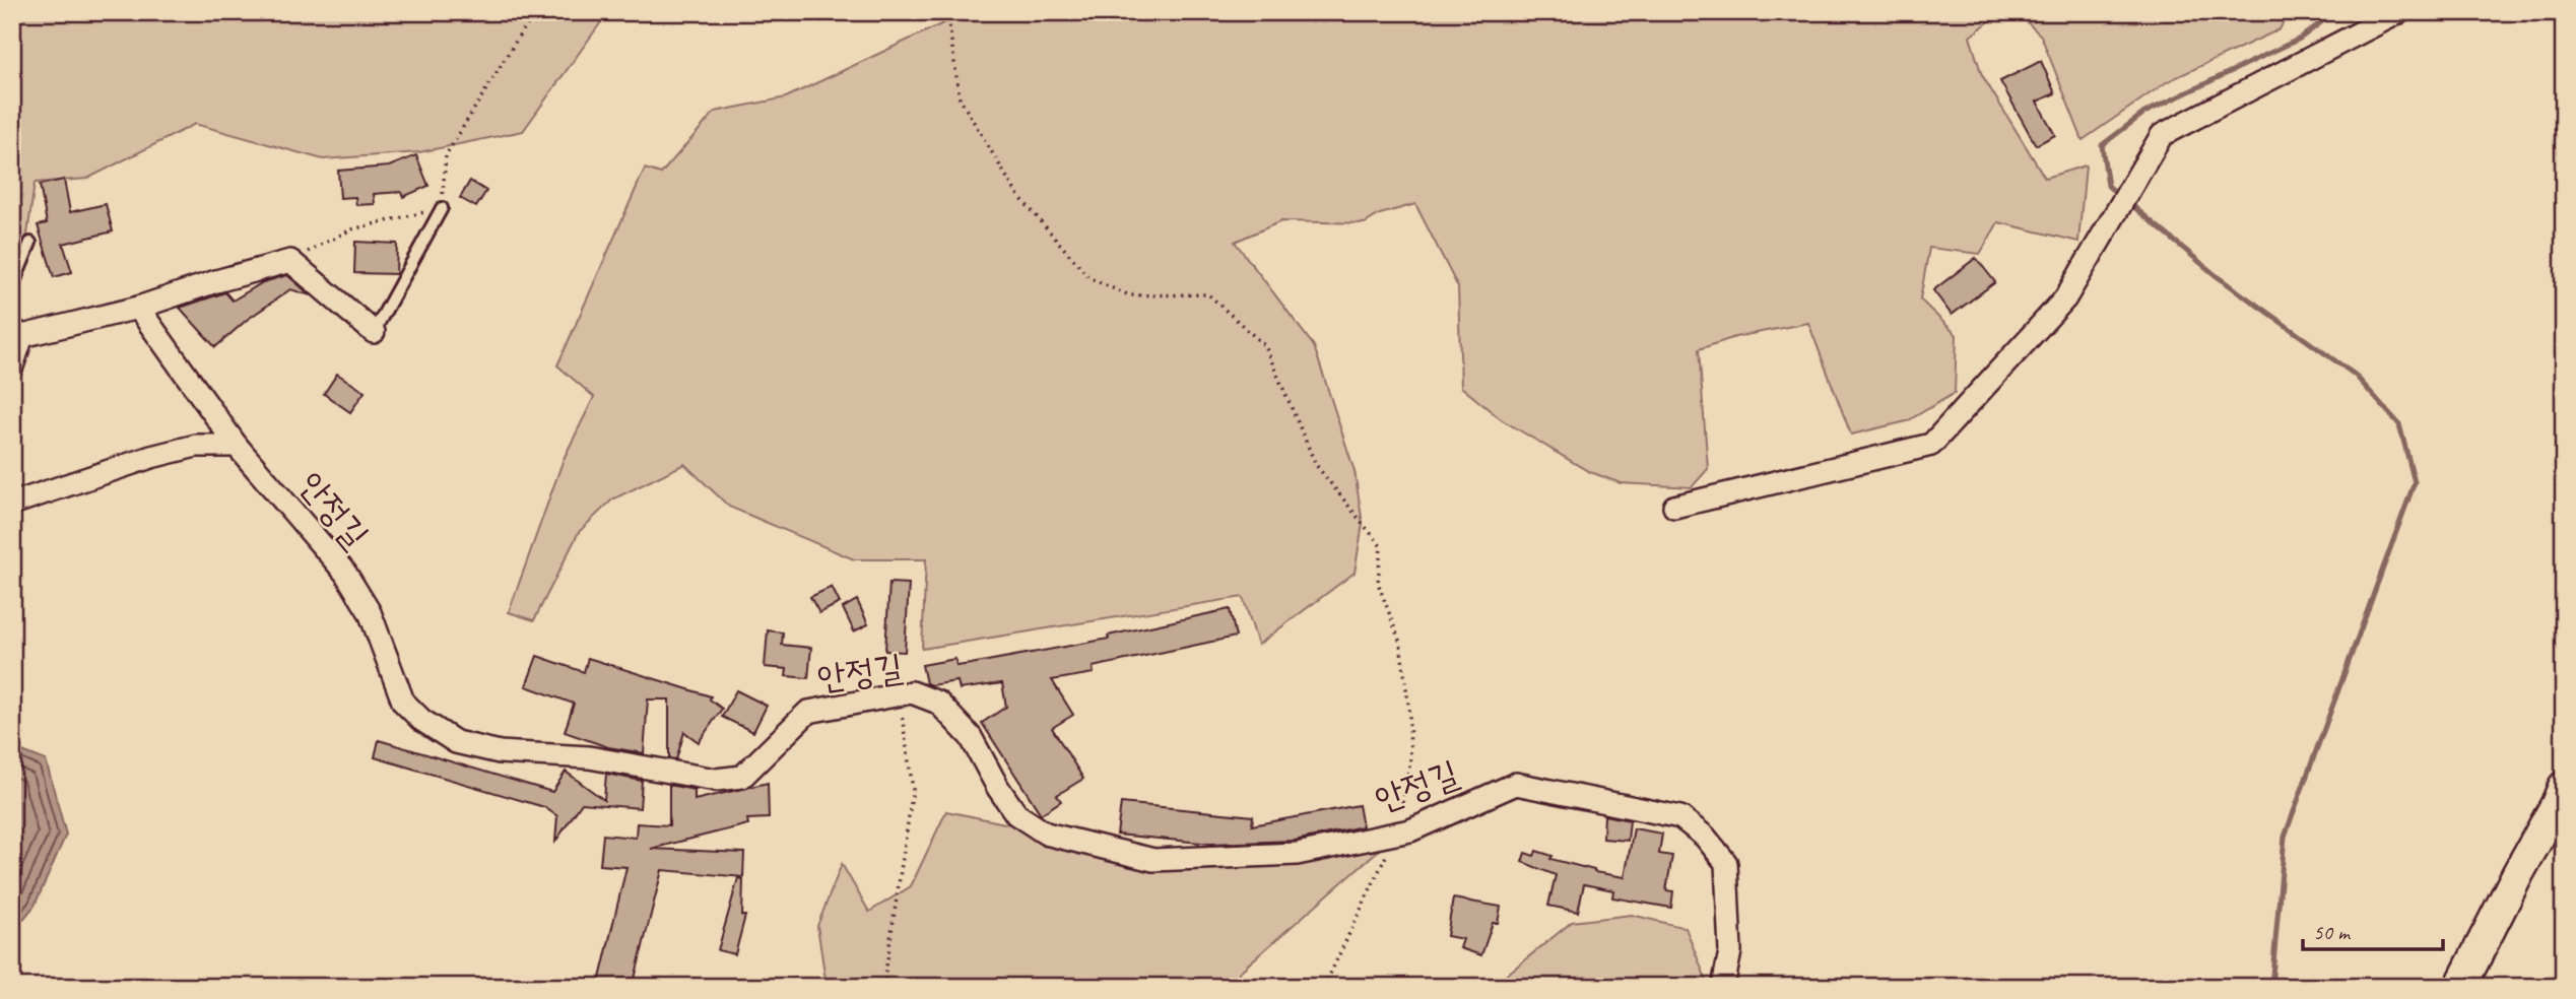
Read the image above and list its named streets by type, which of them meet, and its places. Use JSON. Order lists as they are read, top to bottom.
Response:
{
  "streets": {
    "street": ["안정길"]
  },
  "scale_bar": "50 m"
}
